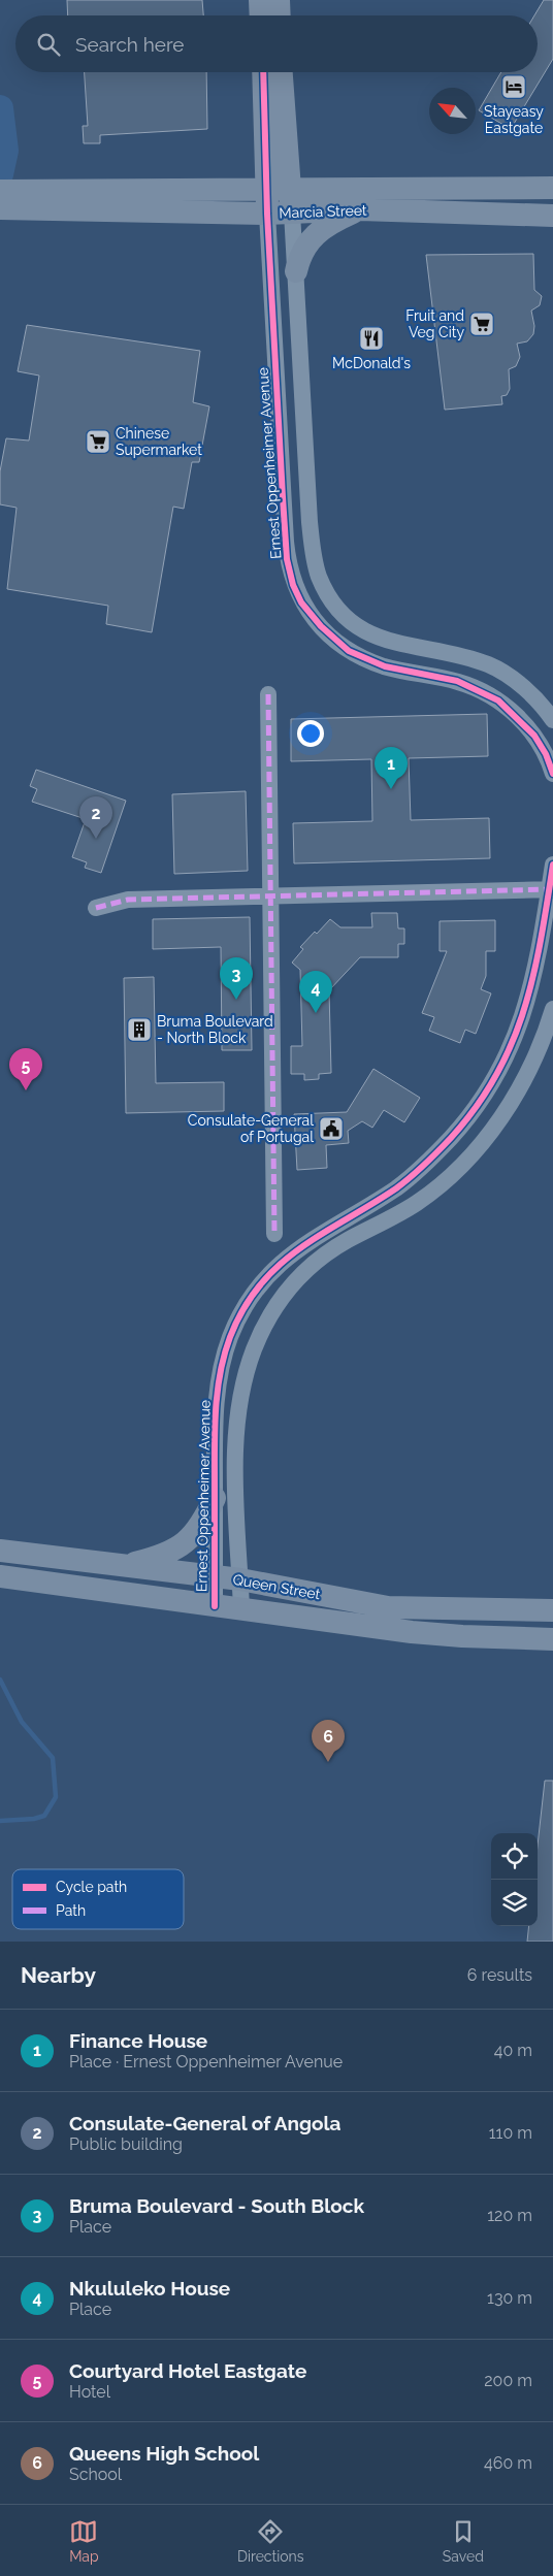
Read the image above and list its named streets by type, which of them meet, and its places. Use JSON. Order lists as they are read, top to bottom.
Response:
{
  "streets": {
    "main road": ["Marcia Street", "Ernest Oppenheimer Avenue", "Queen Street"]
  },
  "crossings": [
    ["Marcia Street", "Ernest Oppenheimer Avenue"],
    ["Ernest Oppenheimer Avenue", "Queen Street"]
  ],
  "places": {
    "hotel": ["Stayeasy Eastgate"],
    "supermarket": ["Fruit and Veg City", "Chinese Supermarket"],
    "restaurant": ["McDonald's"],
    "building": ["Bruma Boulevard - North Block"],
    "public building": ["Consulate-General of Portugal"]
  },
  "legend": ["Cycle path", "Path"],
  "north": "top left",
  "page": {
    "search": "Search here",
    "pins": [
      "1",
      "2",
      "3",
      "4",
      "5",
      "6"
    ],
    "heading": ["Nearby", "6 results"],
    "list": [
      {
        "mark": "1",
        "name": "Finance House",
        "note": "Place · Ernest Oppenheimer Avenue",
        "value": "40 m"
      },
      {
        "mark": "2",
        "name": "Consulate-General of Angola",
        "note": "Public building",
        "value": "110 m"
      },
      {
        "mark": "3",
        "name": "Bruma Boulevard - South Block",
        "note": "Place",
        "value": "120 m"
      },
      {
        "mark": "4",
        "name": "Nkululeko House",
        "note": "Place",
        "value": "130 m"
      },
      {
        "mark": "5",
        "name": "Courtyard Hotel Eastgate",
        "note": "Hotel",
        "value": "200 m"
      },
      {
        "mark": "6",
        "name": "Queens High School",
        "note": "School",
        "value": "460 m"
      }
    ],
    "nav": ["Map", "Directions", "Saved"]
  }
}
